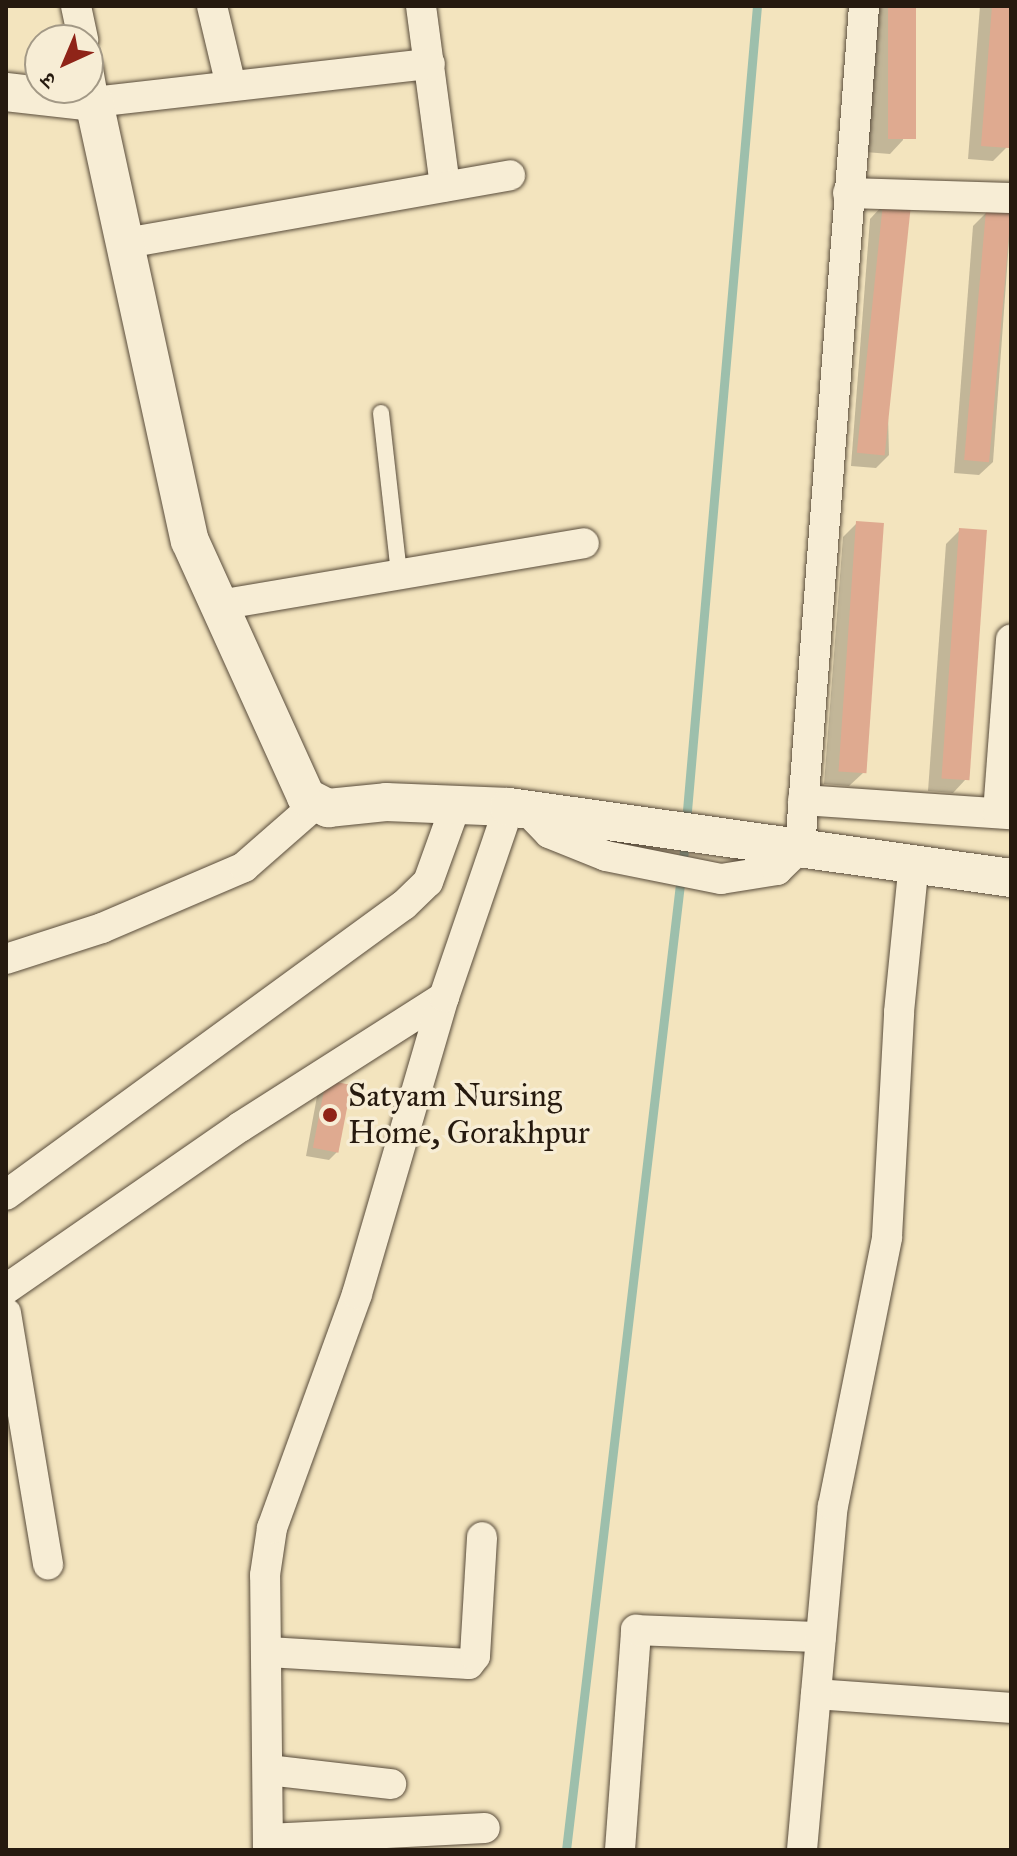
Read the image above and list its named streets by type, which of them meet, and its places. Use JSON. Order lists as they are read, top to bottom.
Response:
{
  "places": ["Satyam Nursing Home, Gorakhpur"],
  "north": "bottom left"
}
